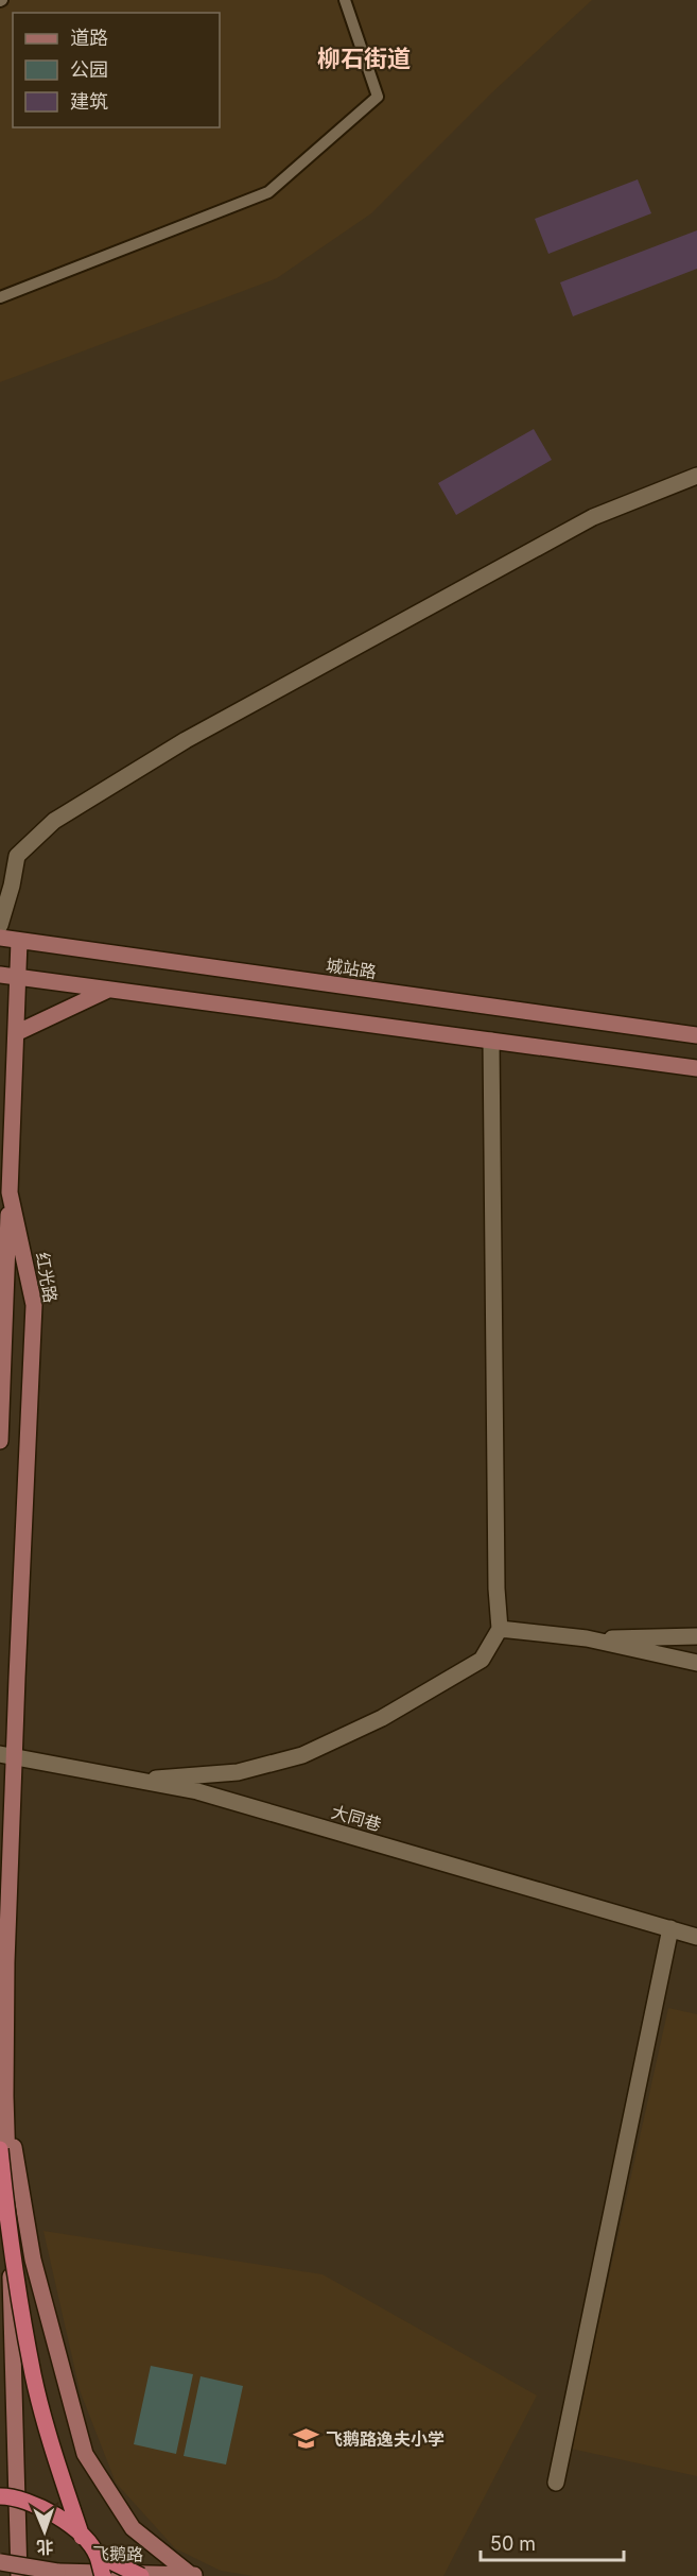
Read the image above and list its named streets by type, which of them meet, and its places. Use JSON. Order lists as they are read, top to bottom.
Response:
{
  "streets": {
    "street": [
      "城站路",
      "红光路",
      "大同巷",
      "飞鹅路"
    ]
  },
  "crossings": [
    ["城站路", "红光路"],
    ["红光路", "大同巷"]
  ],
  "districts": ["柳石街道"],
  "places": {
    "school or university": ["飞鹅路逸夫小学"]
  },
  "legend": ["道路", "公园", "建筑"],
  "scale_bar": "50 m",
  "north": "bottom"
}
